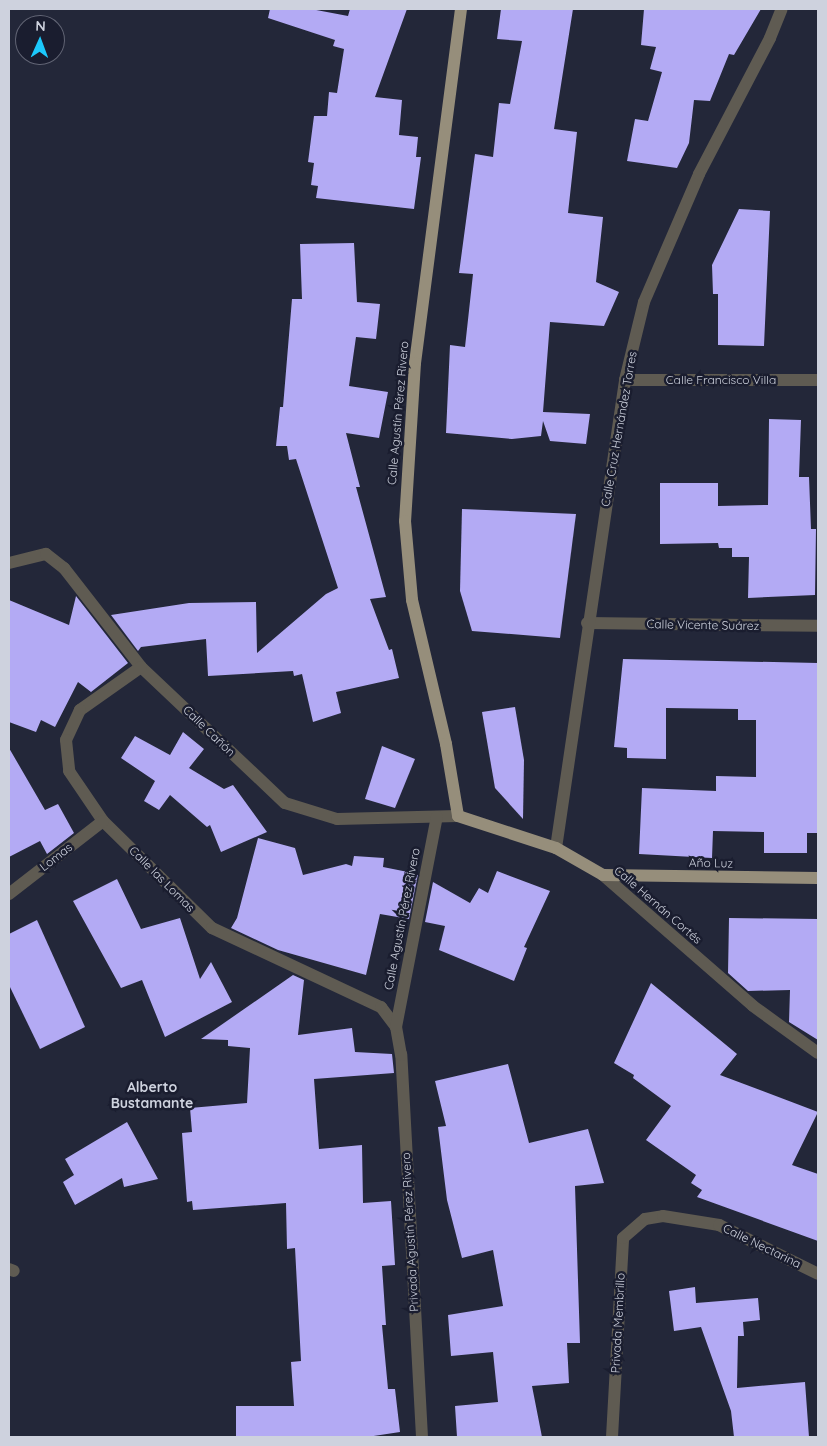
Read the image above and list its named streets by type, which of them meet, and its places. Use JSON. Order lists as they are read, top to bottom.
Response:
{
  "streets": {
    "main road": ["Calle Agustín Pérez Rivero", "Año Luz", "Calle Hernán Cortés"],
    "street": [
      "Calle Francisco Villa",
      "Calle Cruz Hernández Torres",
      "Calle Vicente Suárez",
      "Calle Cañón",
      "Lomas",
      "Calle las Lomas",
      "Privada Agustín Pérez Rivero",
      "Calle Nectarina",
      "Privada Membrillo"
    ]
  },
  "crossings": [
    ["Calle Francisco Villa", "Calle Cruz Hernández Torres"],
    ["Calle Agustín Pérez Rivero", "Calle Cañón"],
    ["Calle Agustín Pérez Rivero", "Calle las Lomas"],
    ["Calle Agustín Pérez Rivero", "Calle Hernán Cortés"],
    ["Calle Agustín Pérez Rivero", "Privada Agustín Pérez Rivero"],
    ["Calle Cruz Hernández Torres", "Calle Vicente Suárez"],
    ["Calle Cruz Hernández Torres", "Calle Hernán Cortés"],
    ["Calle Cañón", "Calle las Lomas"],
    ["Calle Cañón", "Calle Hernán Cortés"],
    ["Lomas", "Calle las Lomas"],
    ["Año Luz", "Calle Hernán Cortés"],
    ["Calle las Lomas", "Privada Agustín Pérez Rivero"],
    ["Calle Nectarina", "Privada Membrillo"]
  ],
  "districts": ["Alberto Bustamante"],
  "north": "top"
}
